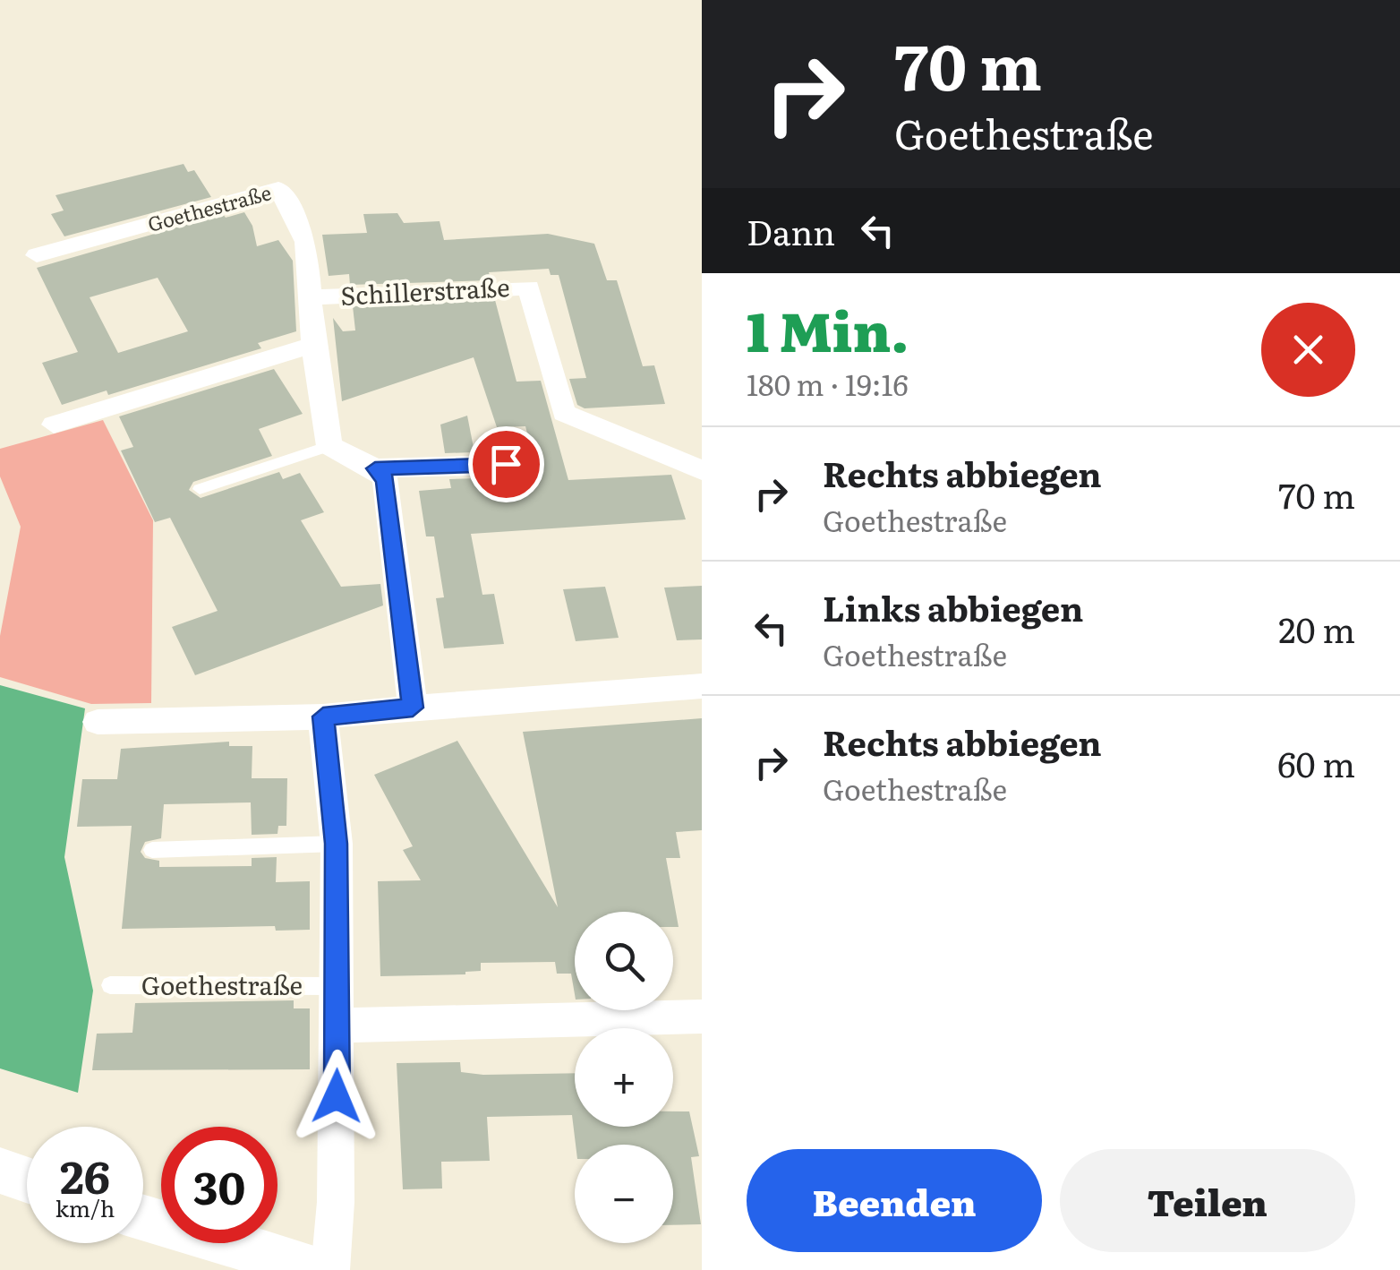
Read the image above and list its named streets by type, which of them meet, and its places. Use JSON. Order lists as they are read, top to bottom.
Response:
{
  "streets": {
    "street": ["Goethestraße", "Schillerstraße"]
  },
  "crossings": [
    ["Goethestraße", "Schillerstraße"]
  ],
  "page": {
    "turn": ["70 m", "Goethestraße"],
    "then": "Dann",
    "heading": ["1 Min.", "180 m · 19:16"],
    "list": [
      {
        "name": "Rechts abbiegen",
        "note": "Goethestraße",
        "value": "70 m"
      },
      {
        "name": "Links abbiegen",
        "note": "Goethestraße",
        "value": "20 m"
      },
      {
        "name": "Rechts abbiegen",
        "note": "Goethestraße",
        "value": "60 m"
      }
    ],
    "map_buttons": ["+", "−"],
    "speed": "26 km/h",
    "limit": "30",
    "buttons": ["Beenden", "Teilen"]
  }
}
